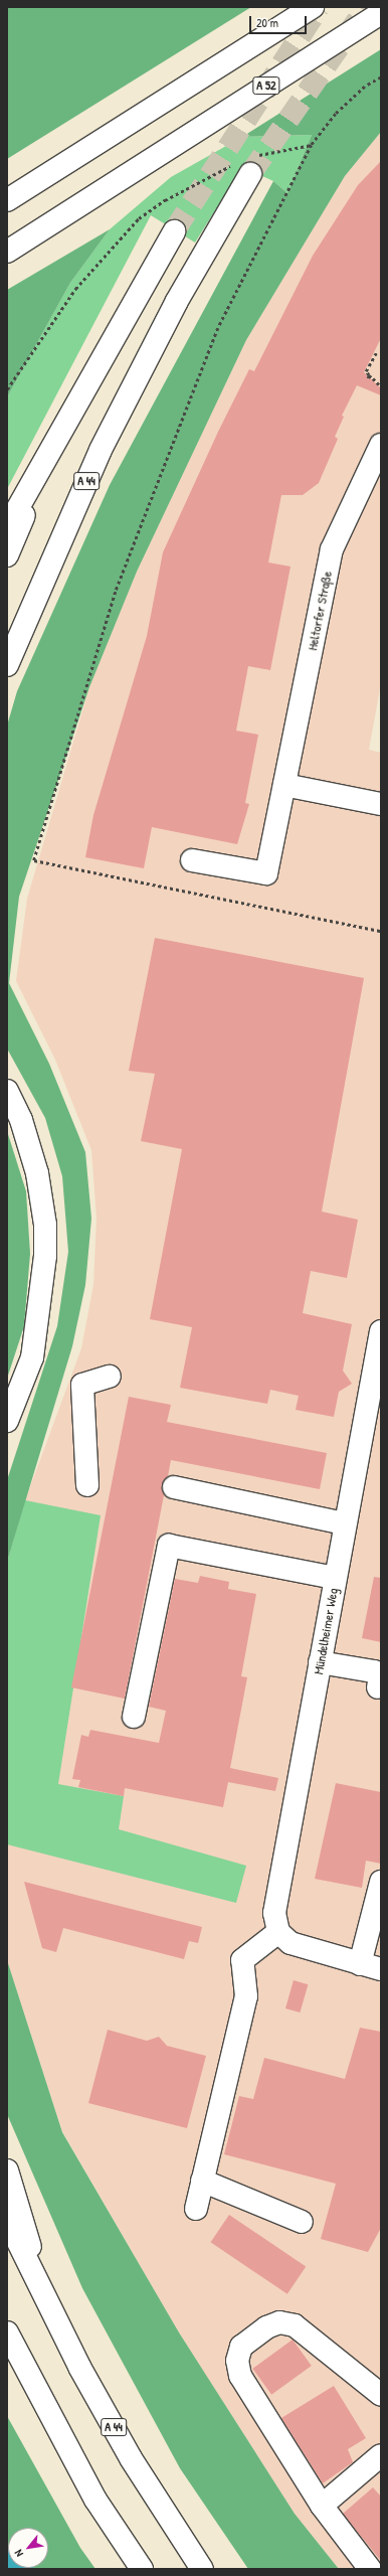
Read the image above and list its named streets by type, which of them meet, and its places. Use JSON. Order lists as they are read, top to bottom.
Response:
{
  "streets": {
    "main road": [
      "A 52",
      "A 44",
      "Heltorfer Straße",
      "Mündelheimer Weg"
    ]
  },
  "scale_bar": "20 m",
  "north": "bottom left"
}
